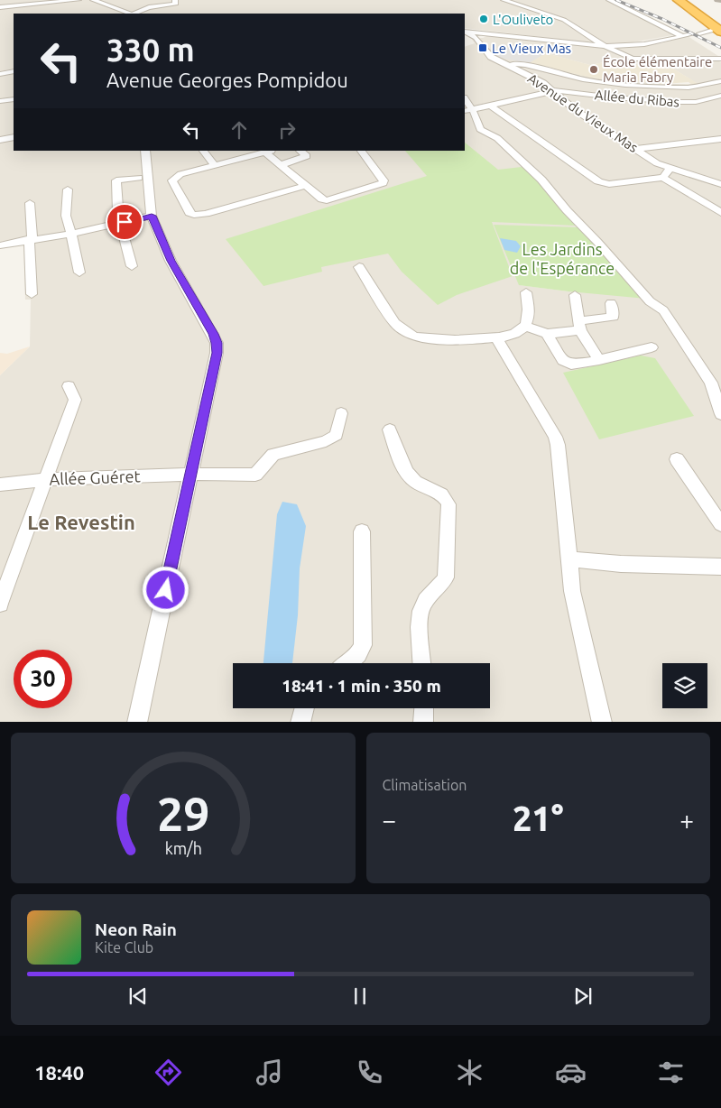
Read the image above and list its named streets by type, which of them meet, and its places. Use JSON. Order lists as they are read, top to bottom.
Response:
{
  "streets": {
    "street": ["Allée du Ribas", "Avenue du Vieux Mas", "Allée Guéret"]
  },
  "crossings": [
    ["Allée du Ribas", "Avenue du Vieux Mas"]
  ],
  "districts": ["Le Revestin"],
  "parks": ["Les Jardins de l'Espérance"],
  "places": {
    "other": ["L'Ouliveto", "École élémentaire Maria Fabry"],
    "transit": ["Le Vieux Mas"]
  },
  "page": {
    "turn": ["330 m", "Avenue Georges Pompidou"],
    "limit": "30",
    "trip": "18:41 · 1 min · 350 m",
    "tile": "Climatisation",
    "heat": ["−", "21°", "+"],
    "song": ["Neon Rain", "Kite Club"],
    "tabs": "18:40",
    "gauge": ["29", "km/h"]
  }
}
